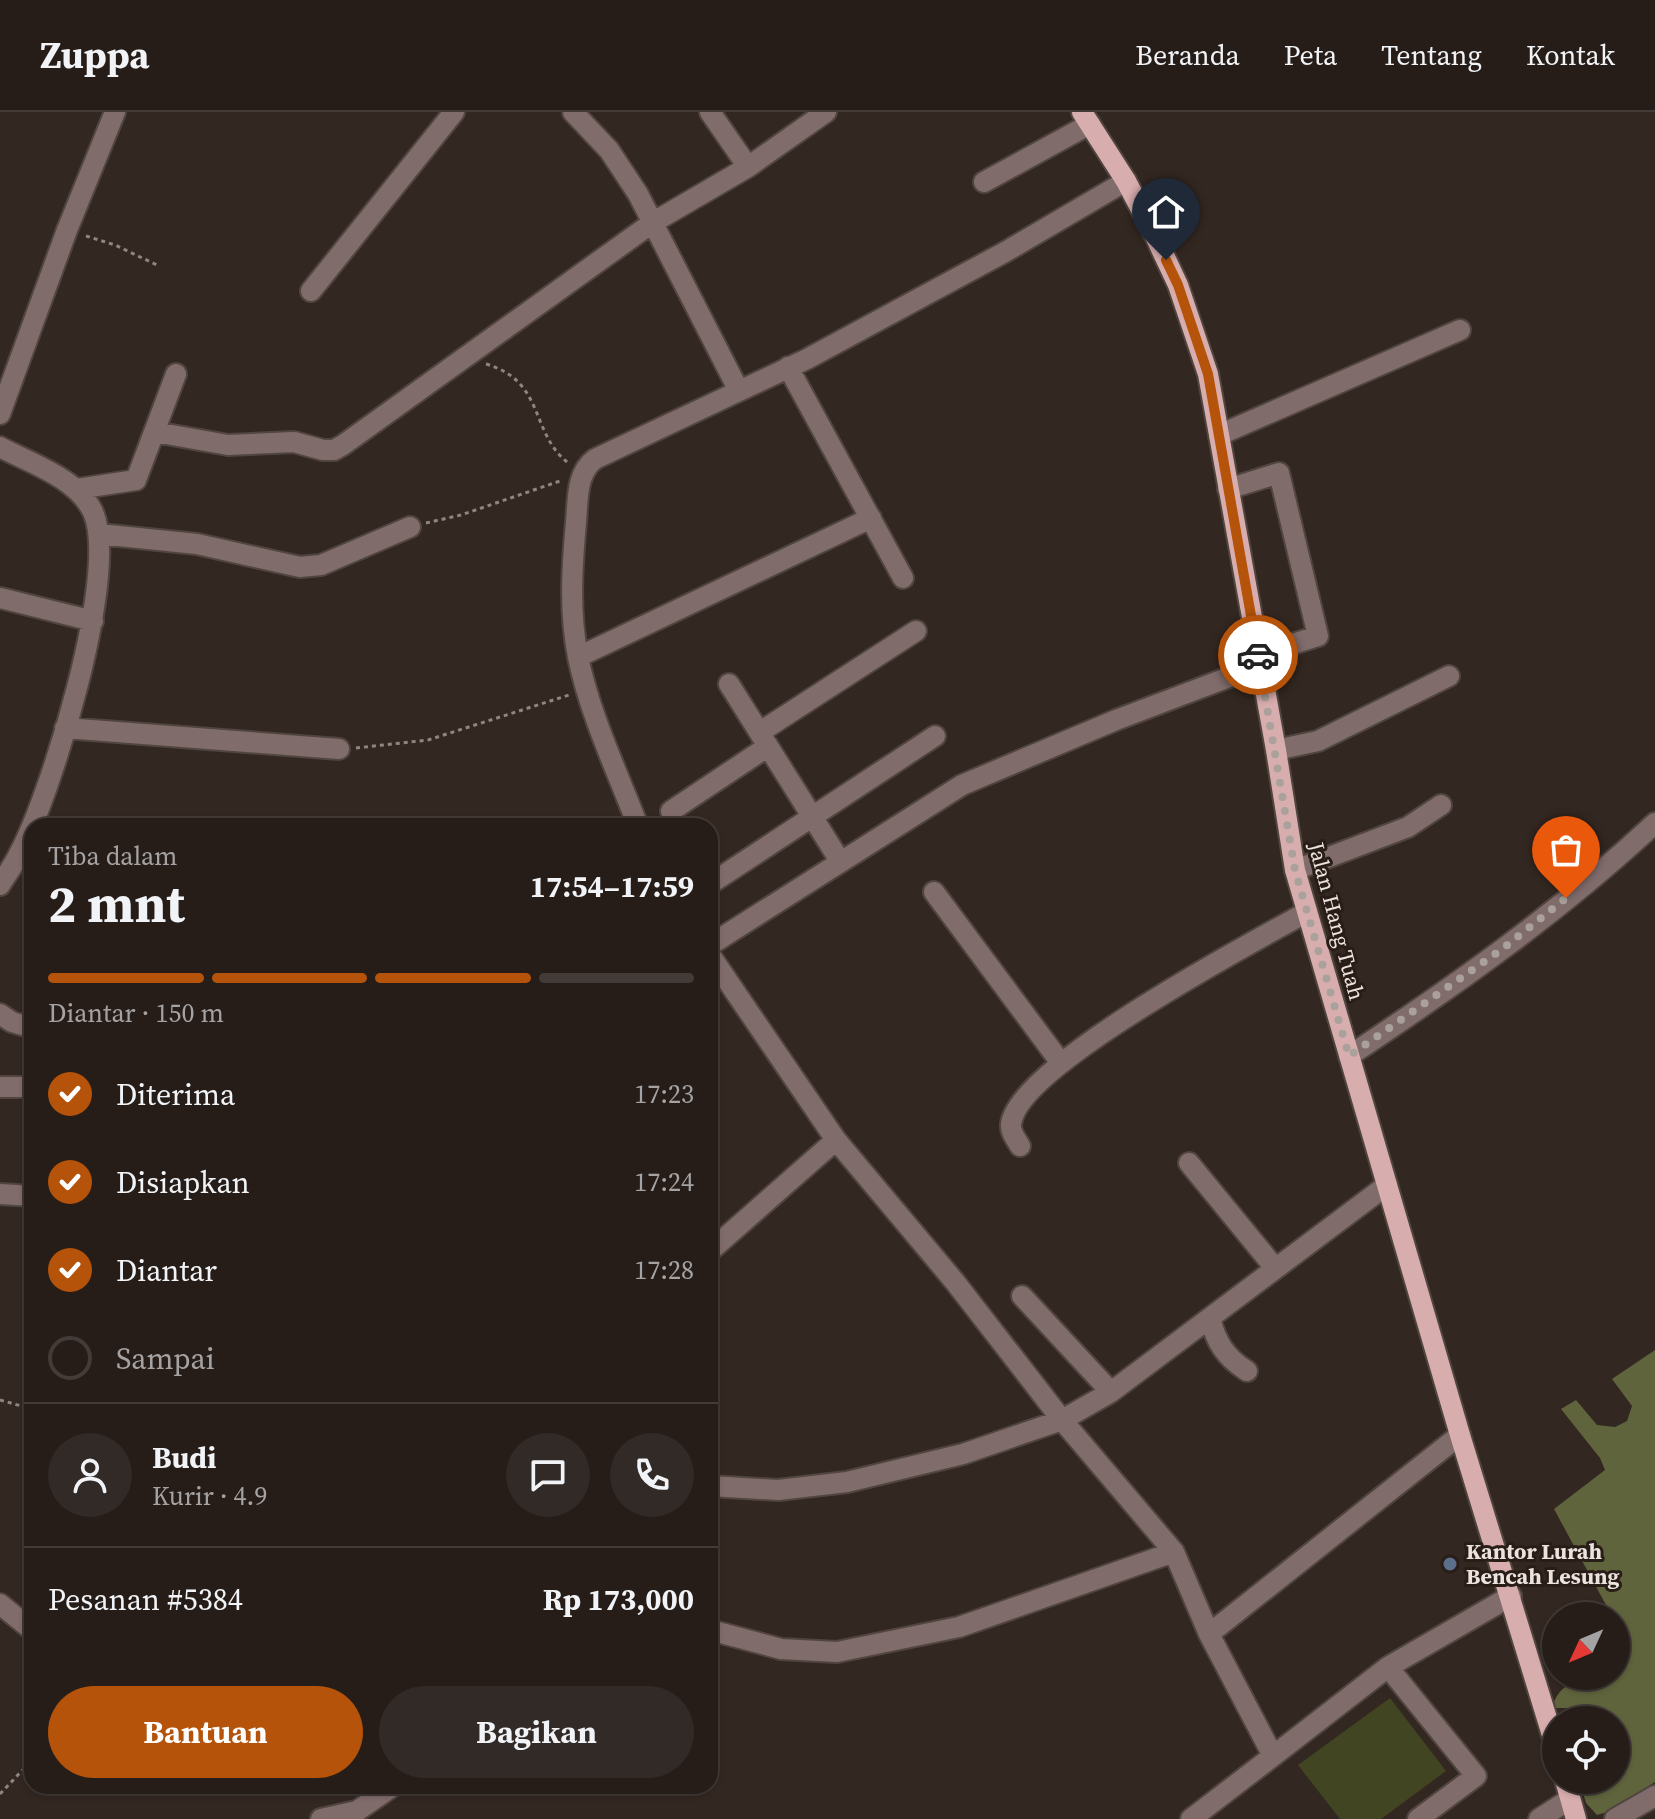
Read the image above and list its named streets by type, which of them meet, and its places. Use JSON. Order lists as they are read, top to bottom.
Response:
{
  "streets": {
    "main road": ["Jalan Hang Tuah"]
  },
  "places": ["Kantor Lurah Bencah Lesung"],
  "north": "bottom left",
  "page": {
    "header": "Zuppa",
    "nav": [
      "Beranda",
      "Peta",
      "Tentang",
      "Kontak"
    ],
    "heading": ["2 mnt", "Tiba dalam", "17:54–17:59"],
    "panel": [
      "Budi",
      "Kurir · 4.9",
      "Pesanan #5384",
      "Rp 173,000"
    ],
    "bar": "Diantar · 150 m",
    "list": [
      ["Diterima", "17:23"],
      ["Disiapkan", "17:24"],
      ["Diantar", "17:28"],
      "Sampai"
    ],
    "buttons": ["Bantuan", "Bagikan"]
  }
}
